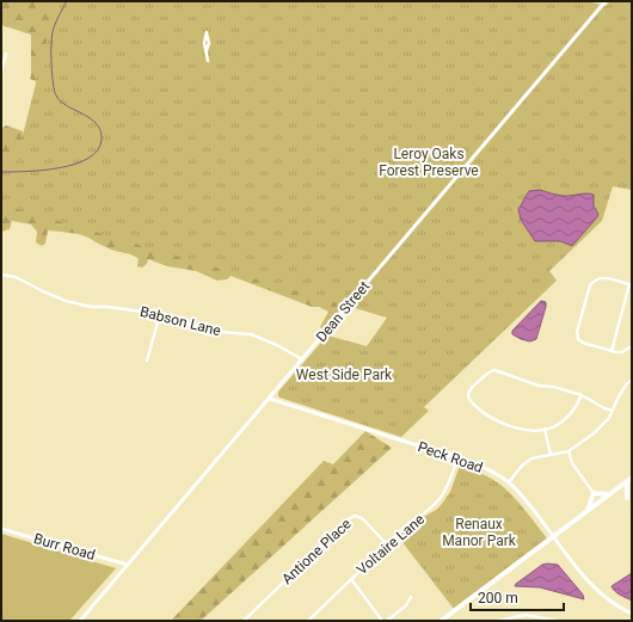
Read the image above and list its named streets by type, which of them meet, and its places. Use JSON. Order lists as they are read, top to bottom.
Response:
{
  "streets": {
    "street": [
      "Dean Street",
      "Babson Lane",
      "Peck Road",
      "Voltaire Lane",
      "Burr Road",
      "Antione Place"
    ]
  },
  "crossings": [
    ["Dean Street", "Babson Lane"],
    ["Dean Street", "Peck Road"],
    ["Dean Street", "Burr Road"],
    ["Peck Road", "Voltaire Lane"],
    ["Voltaire Lane", "Antione Place"]
  ],
  "parks": ["Leroy Oaks Forest Preserve", "West Side Park", "Renaux Manor Park"],
  "scale_bar": "200 m"
}
